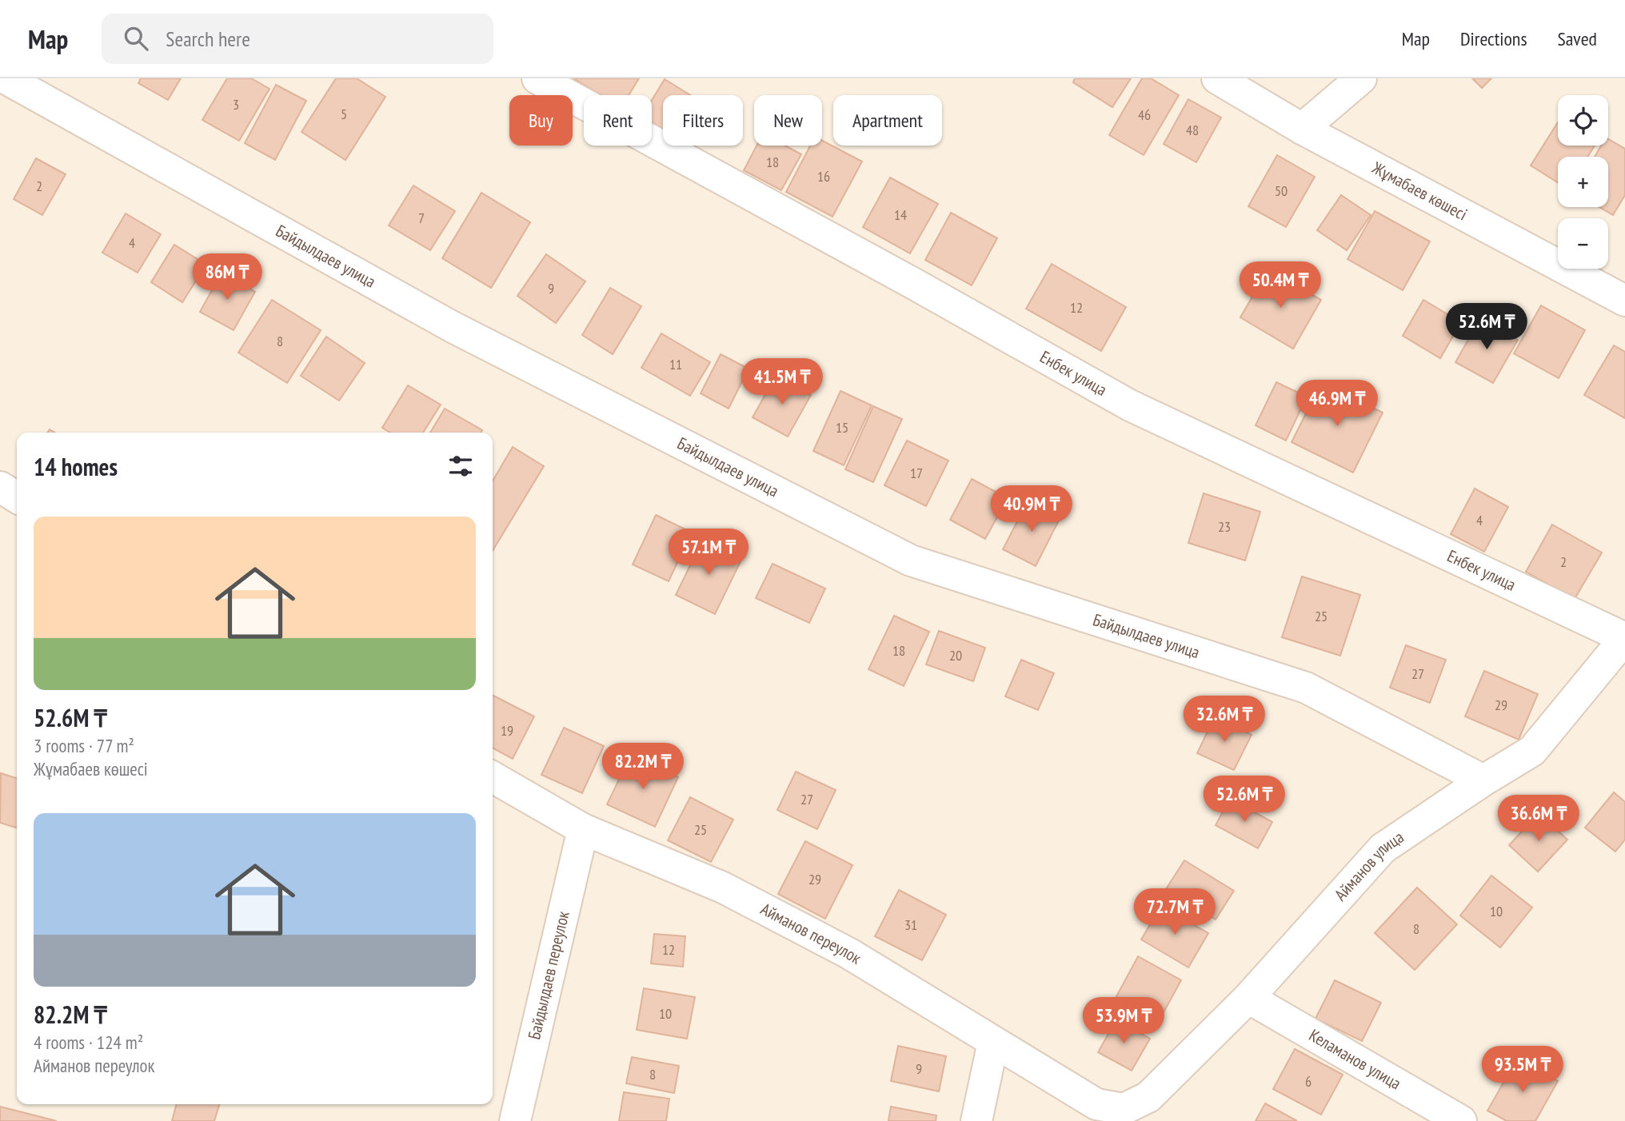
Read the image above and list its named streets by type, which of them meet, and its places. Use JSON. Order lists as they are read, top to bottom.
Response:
{
  "streets": {
    "street": [
      "Жұмабаев көшесі",
      "Байдылдаев улица",
      "Енбек улица",
      "Айманов улица",
      "Айманов переулок",
      "Байдылдаев переулок",
      "Келаманов улица"
    ]
  },
  "crossings": [
    ["Байдылдаев улица", "Айманов улица"],
    ["Енбек улица", "Айманов улица"],
    ["Айманов улица", "Айманов переулок"],
    ["Айманов улица", "Келаманов улица"],
    ["Айманов переулок", "Байдылдаев переулок"]
  ],
  "house_numbers": [
    "3",
    "5",
    "46",
    "48",
    "18",
    "16",
    "2",
    "50",
    "14",
    "7",
    "4",
    "9",
    "12",
    "8",
    "11",
    "15",
    "17",
    "4",
    "23",
    "2",
    "25",
    "18",
    "20",
    "27",
    "29",
    "19",
    "27",
    "25",
    "29",
    "10",
    "31",
    "8",
    "12",
    "10",
    "9",
    "8",
    "6"
  ],
  "page": {
    "header": "Map",
    "search": "Search here",
    "nav": ["Map", "Directions", "Saved"],
    "map_buttons": ["+", "−"],
    "chip": [
      "Buy",
      "Rent",
      "Filters",
      "New",
      "Apartment"
    ],
    "price": [
      "86M ₸",
      "50.4M ₸",
      "52.6M ₸",
      "41.5M ₸",
      "46.9M ₸",
      "40.9M ₸",
      "57.1M ₸",
      "32.6M ₸",
      "82.2M ₸",
      "52.6M ₸",
      "36.6M ₸",
      "72.7M ₸",
      "53.9M ₸",
      "93.5M ₸"
    ],
    "heading": "14 homes",
    "list": [
      {
        "name": "52.6M ₸",
        "note": "3 rooms · 77 m² · Жұмабаев көшесі"
      },
      {
        "name": "82.2M ₸",
        "note": "4 rooms · 124 m² · Айманов переулок"
      }
    ]
  }
}
